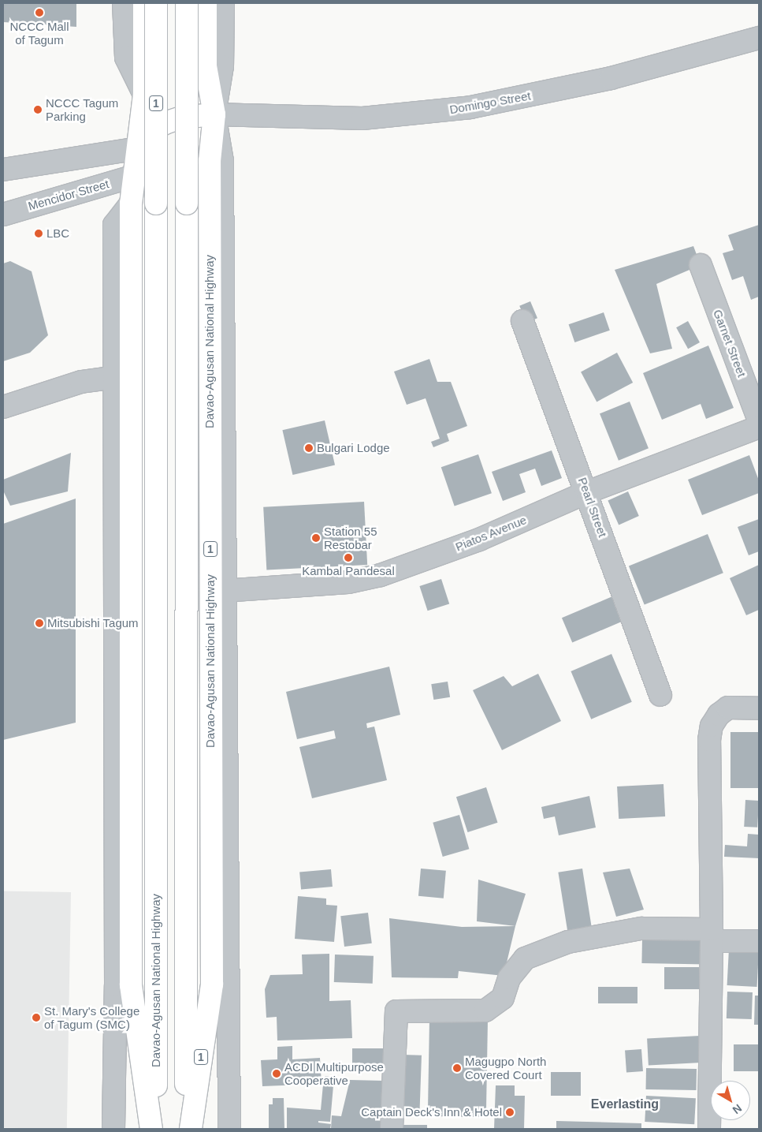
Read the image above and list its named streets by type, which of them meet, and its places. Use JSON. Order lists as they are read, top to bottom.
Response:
{
  "streets": {
    "highway": ["1", "Davao-Agusan National Highway"],
    "street": [
      "Domingo Street",
      "Mencidor Street",
      "Garnet Street",
      "Pearl Street",
      "Piatos Avenue"
    ]
  },
  "crossings": [
    ["Domingo Street", "Davao-Agusan National Highway"],
    ["Mencidor Street", "Davao-Agusan National Highway"],
    ["Davao-Agusan National Highway", "Piatos Avenue"],
    ["Pearl Street", "Piatos Avenue"]
  ],
  "districts": ["Everlasting"],
  "places": [
    "NCCC Mall of Tagum",
    "NCCC Tagum Parking",
    "LBC",
    "Bulgari Lodge",
    "Station 55 Restobar",
    "Kambal Pandesal",
    "Mitsubishi Tagum",
    "St. Mary's College of Tagum (SMC)",
    "Magugpo North Covered Court",
    "ACDI Multipurpose Cooperative",
    "Captain Deck's Inn & Hotel"
  ],
  "north": "bottom right"
}
